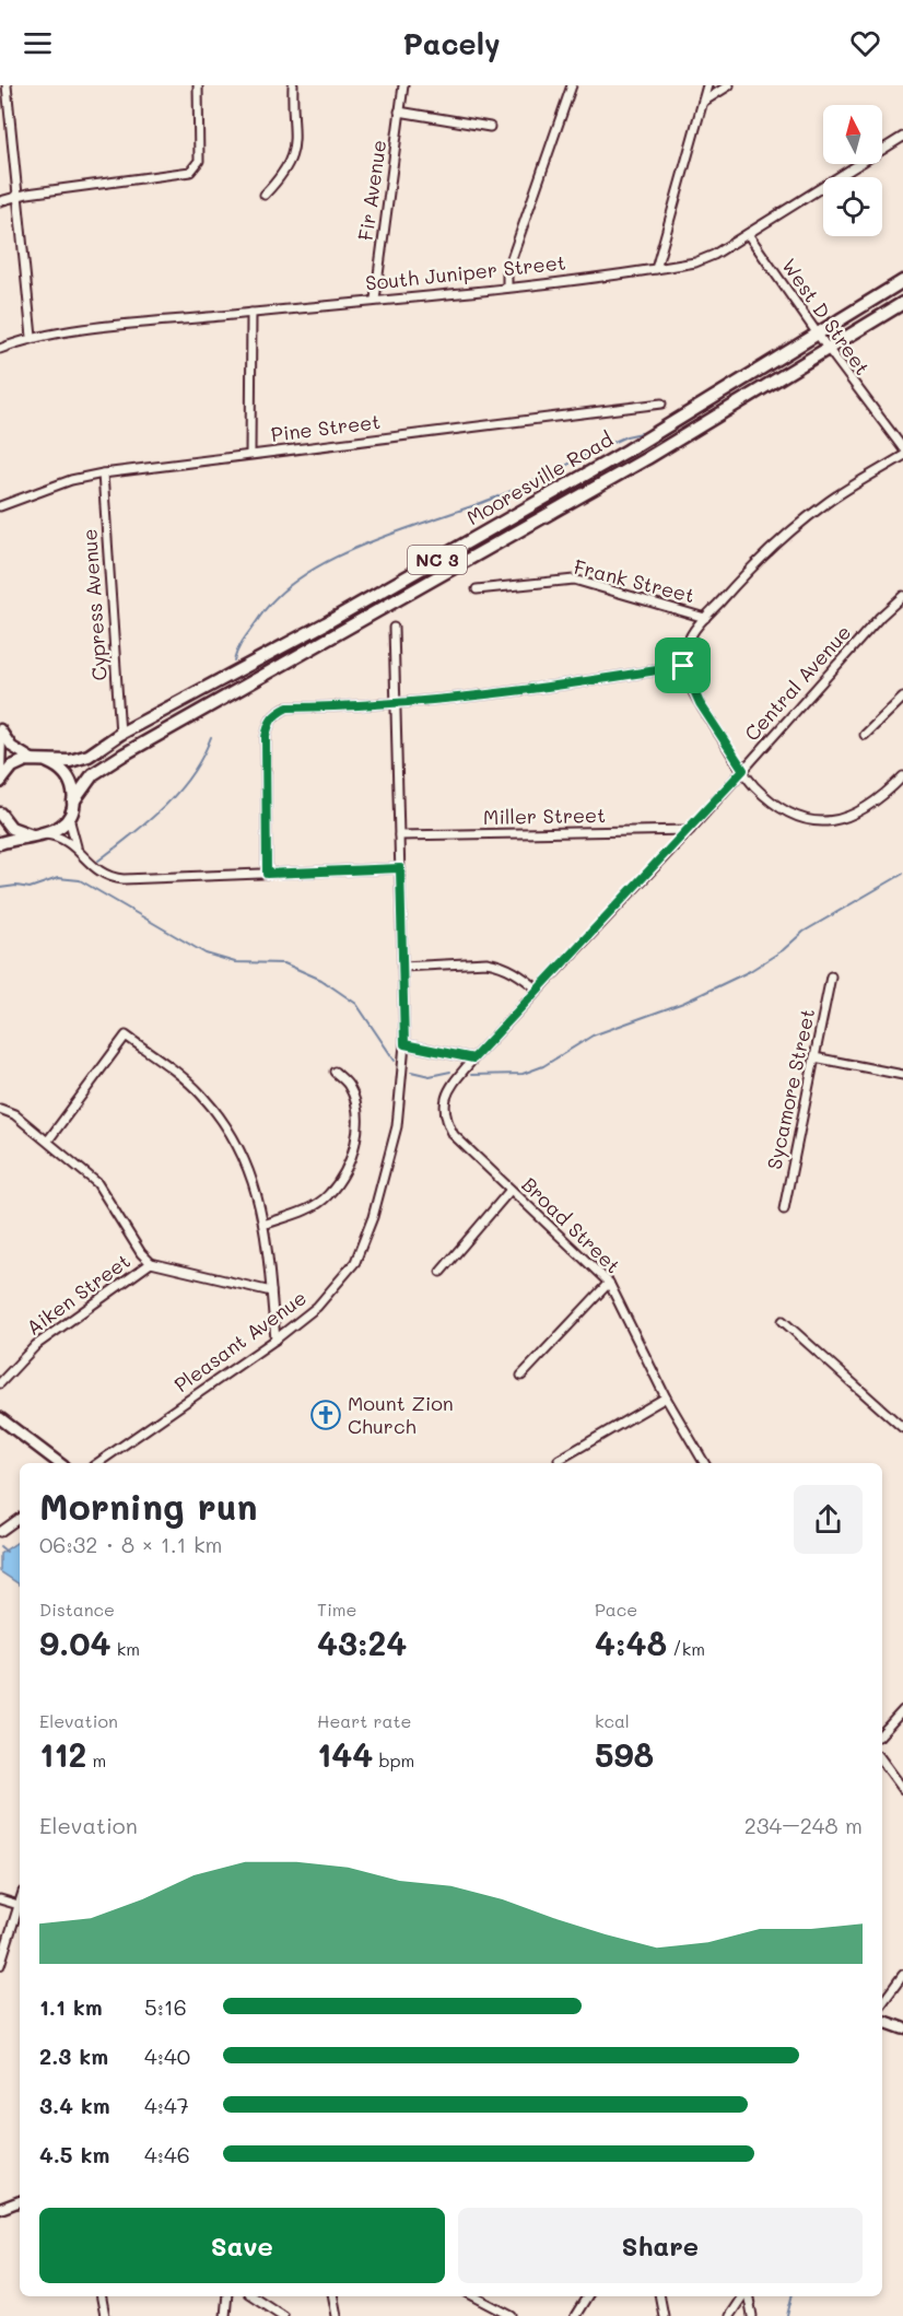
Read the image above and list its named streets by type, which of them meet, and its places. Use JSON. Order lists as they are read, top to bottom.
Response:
{
  "streets": {
    "main road": ["Mooresville Road", "NC 3"],
    "street": [
      "Fir Avenue",
      "South Juniper Street",
      "West D Street",
      "Pine Street",
      "Frank Street",
      "Cypress Avenue",
      "Central Avenue",
      "Miller Street",
      "Sycamore Street",
      "Broad Street",
      "Aiken Street",
      "Pleasant Avenue"
    ]
  },
  "crossings": [
    ["Fir Avenue", "South Juniper Street"],
    ["South Juniper Street", "West D Street"],
    ["West D Street", "Mooresville Road"],
    ["Pine Street", "Cypress Avenue"],
    ["Mooresville Road", "Cypress Avenue"],
    ["Central Avenue", "Miller Street"],
    ["Central Avenue", "Broad Street"],
    ["Miller Street", "Pleasant Avenue"]
  ],
  "places": {
    "church": ["Mount Zion Church"]
  },
  "north": "top",
  "page": {
    "header": "Pacely",
    "heading": ["Morning run", "06:32 · 8 × 1.1 km"],
    "stats": [
      ["Distance", "9.04 km"],
      ["Time", "43:24"],
      ["Pace", "4:48 /km"],
      ["Elevation", "112 m"],
      ["Heart rate", "144 bpm"],
      ["kcal", "598"]
    ],
    "chart": ["Elevation", "234–248 m"],
    "list": [
      {
        "name": "1.1 km",
        "note": "5:16"
      },
      {
        "name": "2.3 km",
        "note": "4:40"
      },
      {
        "name": "3.4 km",
        "note": "4:47"
      },
      {
        "name": "4.5 km",
        "note": "4:46"
      }
    ],
    "buttons": ["Save", "Share"]
  }
}
